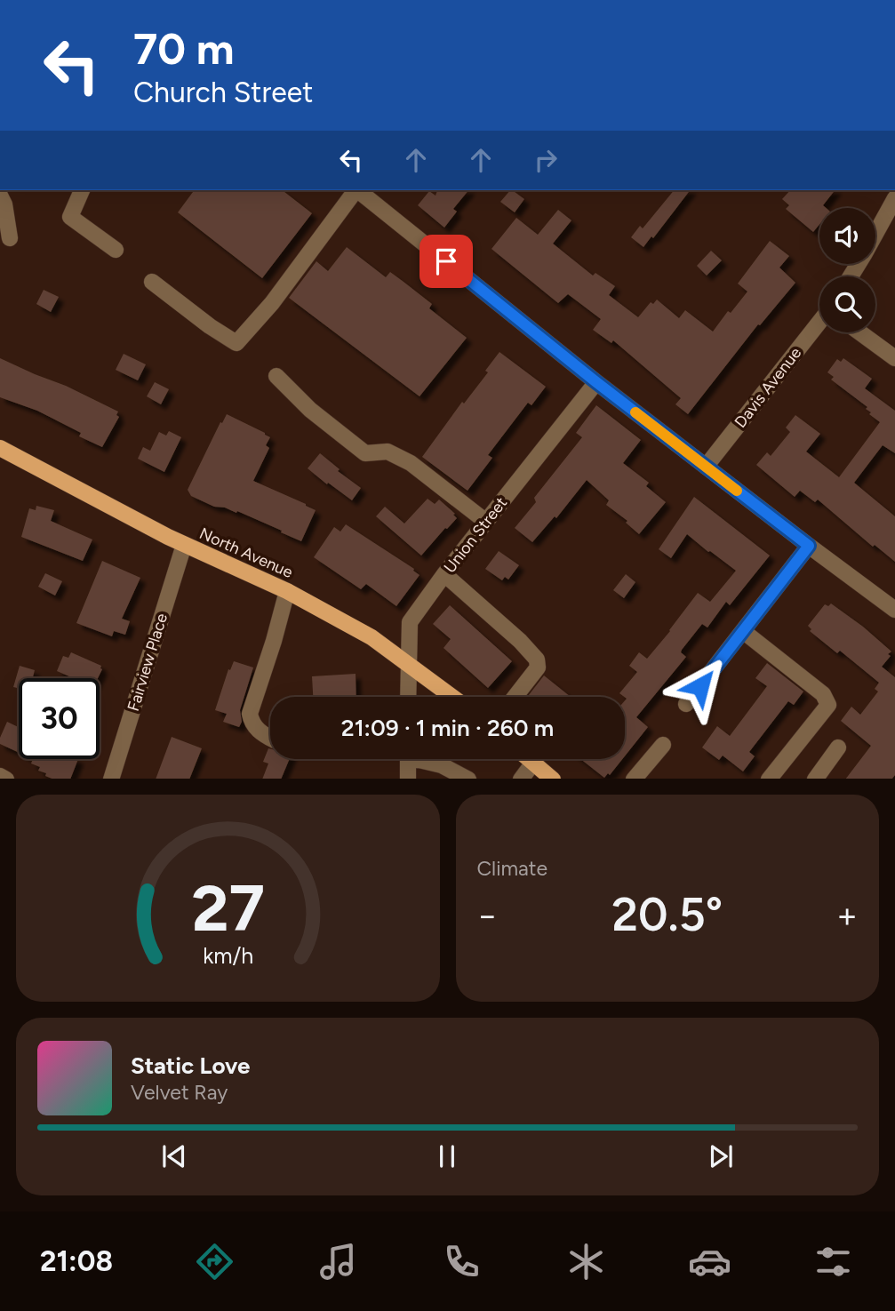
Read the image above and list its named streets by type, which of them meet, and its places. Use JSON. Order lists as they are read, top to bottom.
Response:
{
  "streets": {
    "main road": ["North Avenue"],
    "street": ["Davis Avenue", "Union Street", "Fairview Place"]
  },
  "crossings": [
    ["Union Street", "North Avenue"],
    ["North Avenue", "Fairview Place"]
  ],
  "page": {
    "turn": ["70 m", "Church Street"],
    "limit": "30",
    "trip": "21:09 · 1 min · 260 m",
    "tile": "Climate",
    "heat": ["−", "20.5°", "+"],
    "song": ["Static Love", "Velvet Ray"],
    "tabs": "21:08",
    "gauge": ["27", "km/h"]
  }
}
